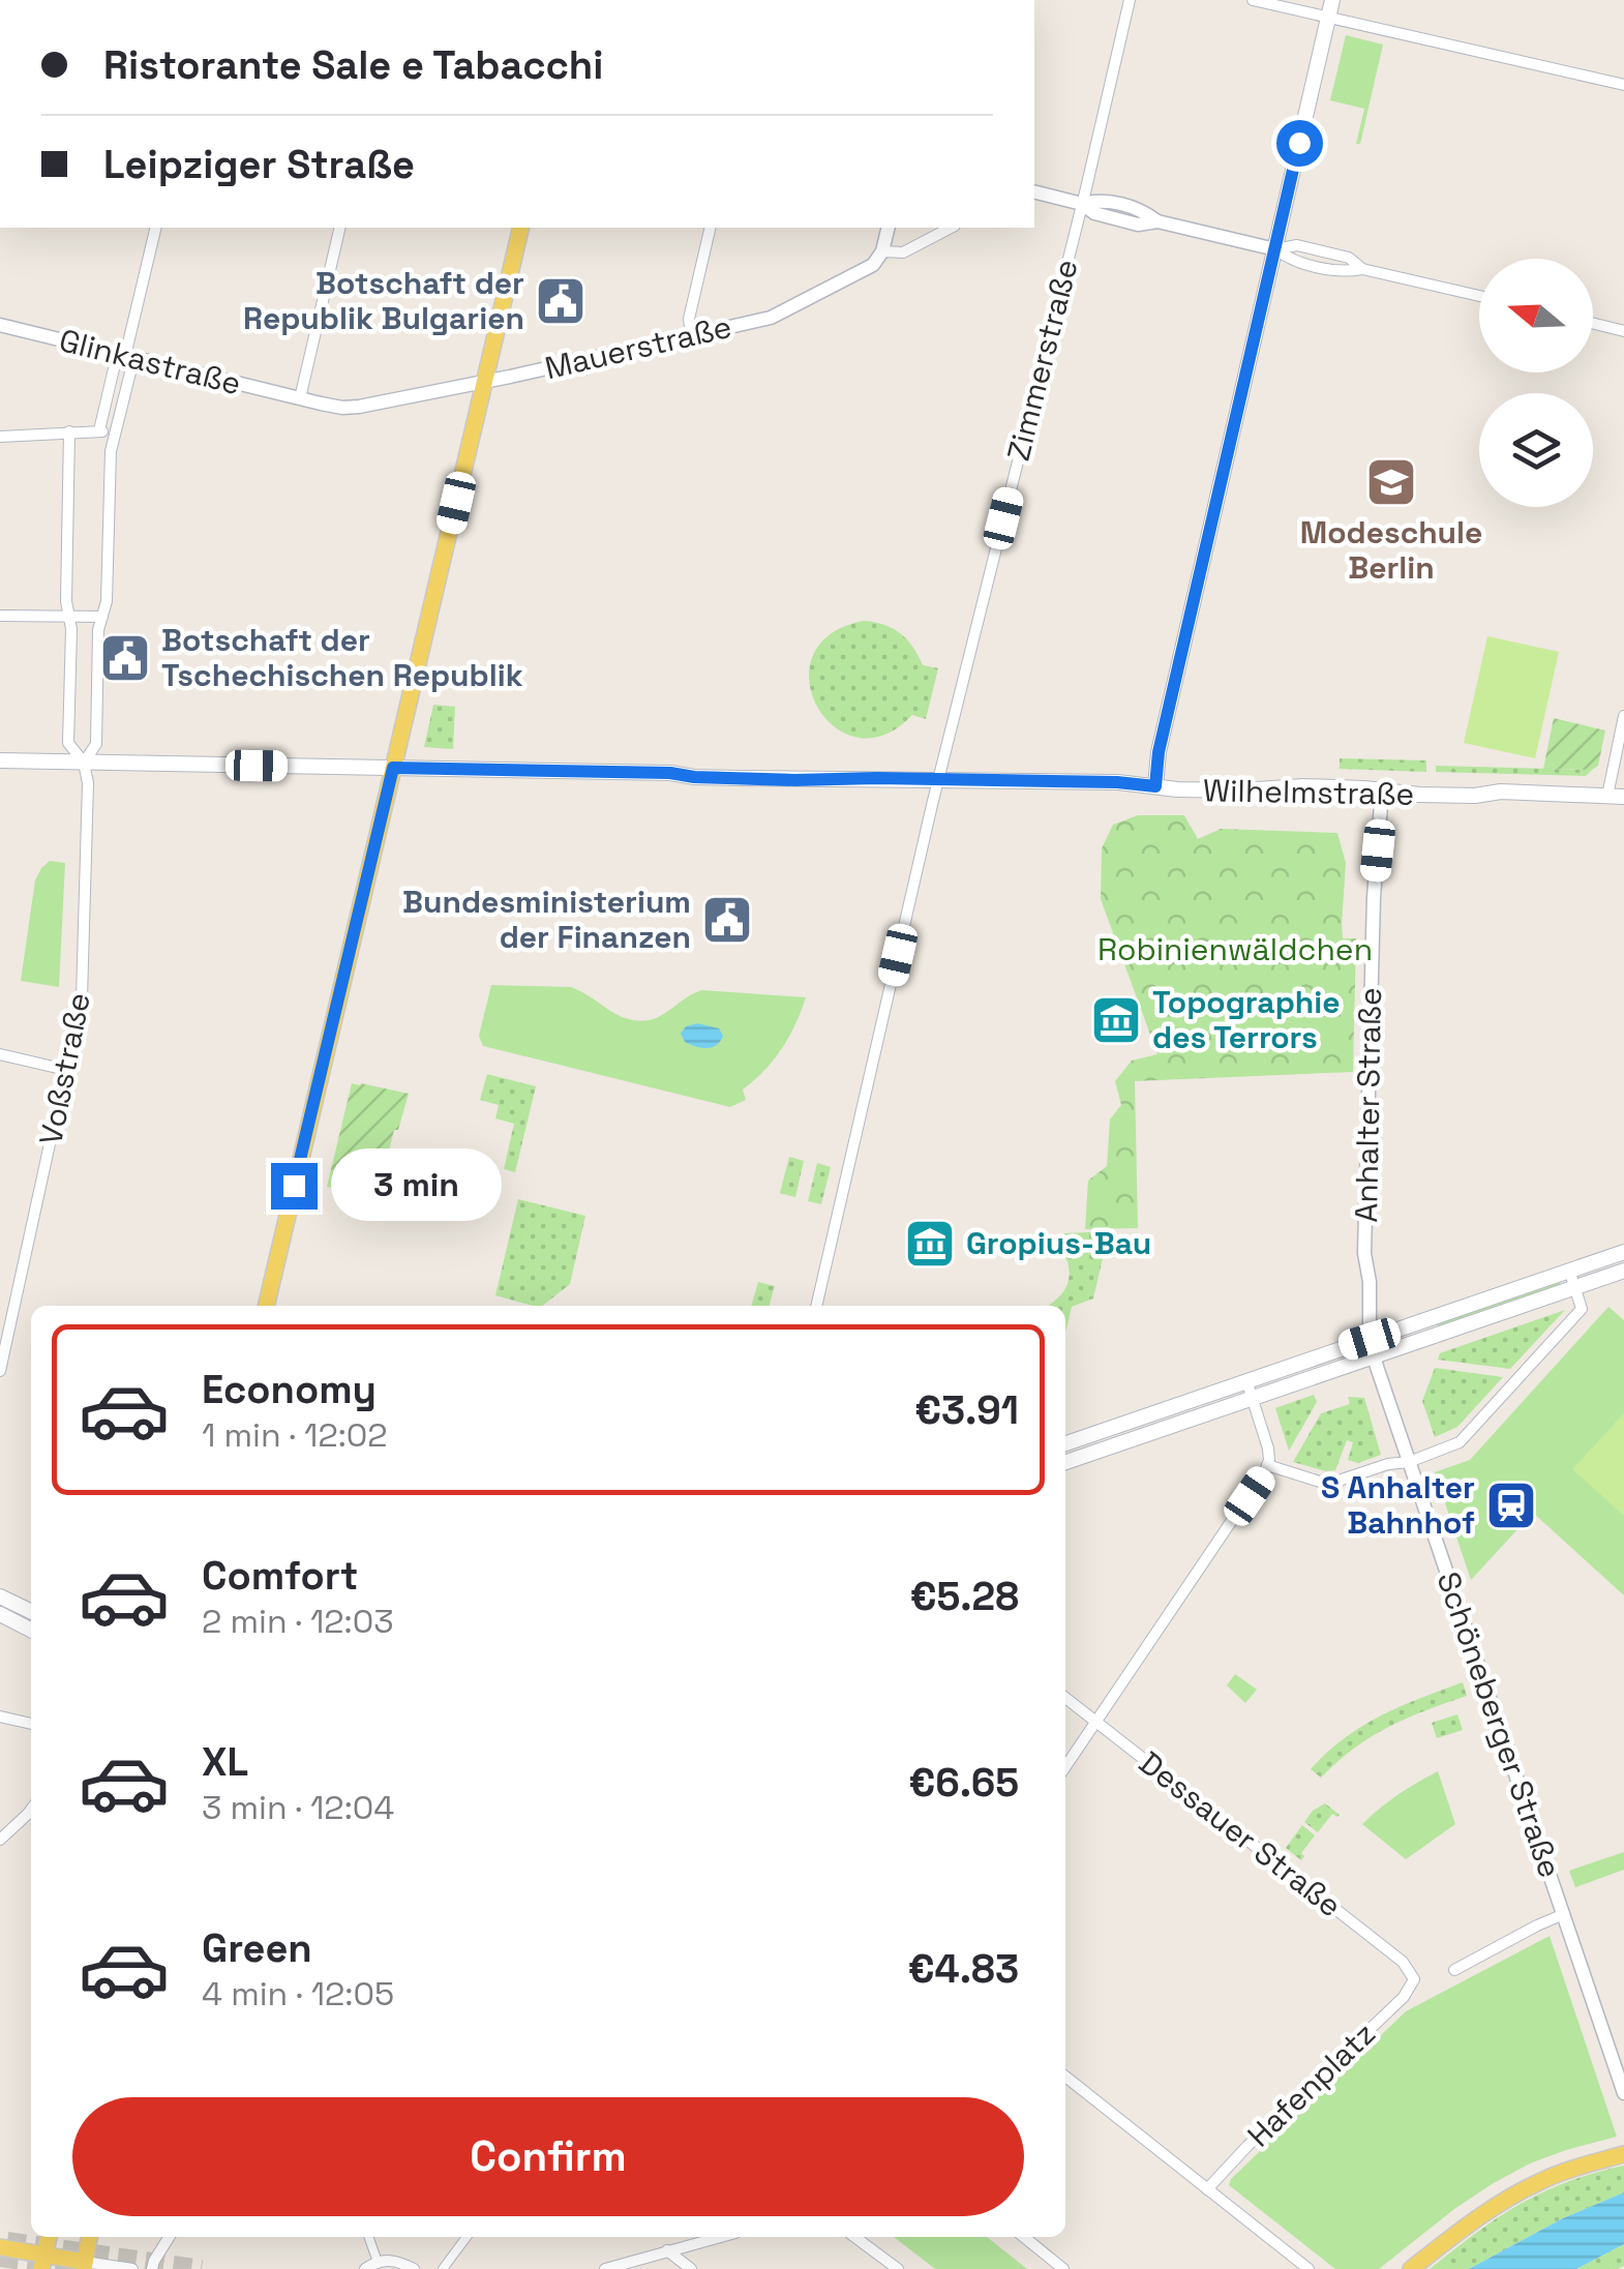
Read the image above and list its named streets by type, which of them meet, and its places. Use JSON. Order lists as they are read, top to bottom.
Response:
{
  "streets": {
    "main road": ["Wilhelmstraße"],
    "street": [
      "Mauerstraße",
      "Zimmerstraße",
      "Glinkastraße",
      "Voßstraße",
      "Anhalter Straße",
      "Schöneberger Straße",
      "Dessauer Straße",
      "Hafenplatz"
    ]
  },
  "crossings": [
    ["Mauerstraße", "Glinkastraße"],
    ["Zimmerstraße", "Wilhelmstraße"],
    ["Wilhelmstraße", "Voßstraße"],
    ["Wilhelmstraße", "Anhalter Straße"],
    ["Anhalter Straße", "Schöneberger Straße"],
    ["Dessauer Straße", "Hafenplatz"]
  ],
  "parks": ["Robinienwäldchen"],
  "places": {
    "public building": ["Botschaft der Republik Bulgarien", "Botschaft der Tschechischen Republik", "Bundesministerium der Finanzen"],
    "school or university": ["Modeschule Berlin"],
    "museum": ["Topographie des Terrors", "Gropius-Bau"],
    "station": ["S Anhalter Bahnhof"]
  },
  "north": "left",
  "page": {
    "banner": ["Ristorante Sale e Tabacchi", "Leipziger Straße"],
    "bubble": "3 min",
    "list": [
      {
        "name": "Economy",
        "note": "1 min · 12:02",
        "value": "€3.91"
      },
      {
        "name": "Comfort",
        "note": "2 min · 12:03",
        "value": "€5.28"
      },
      {
        "name": "XL",
        "note": "3 min · 12:04",
        "value": "€6.65"
      },
      {
        "name": "Green",
        "note": "4 min · 12:05",
        "value": "€4.83"
      }
    ],
    "buttons": "Confirm"
  }
}
